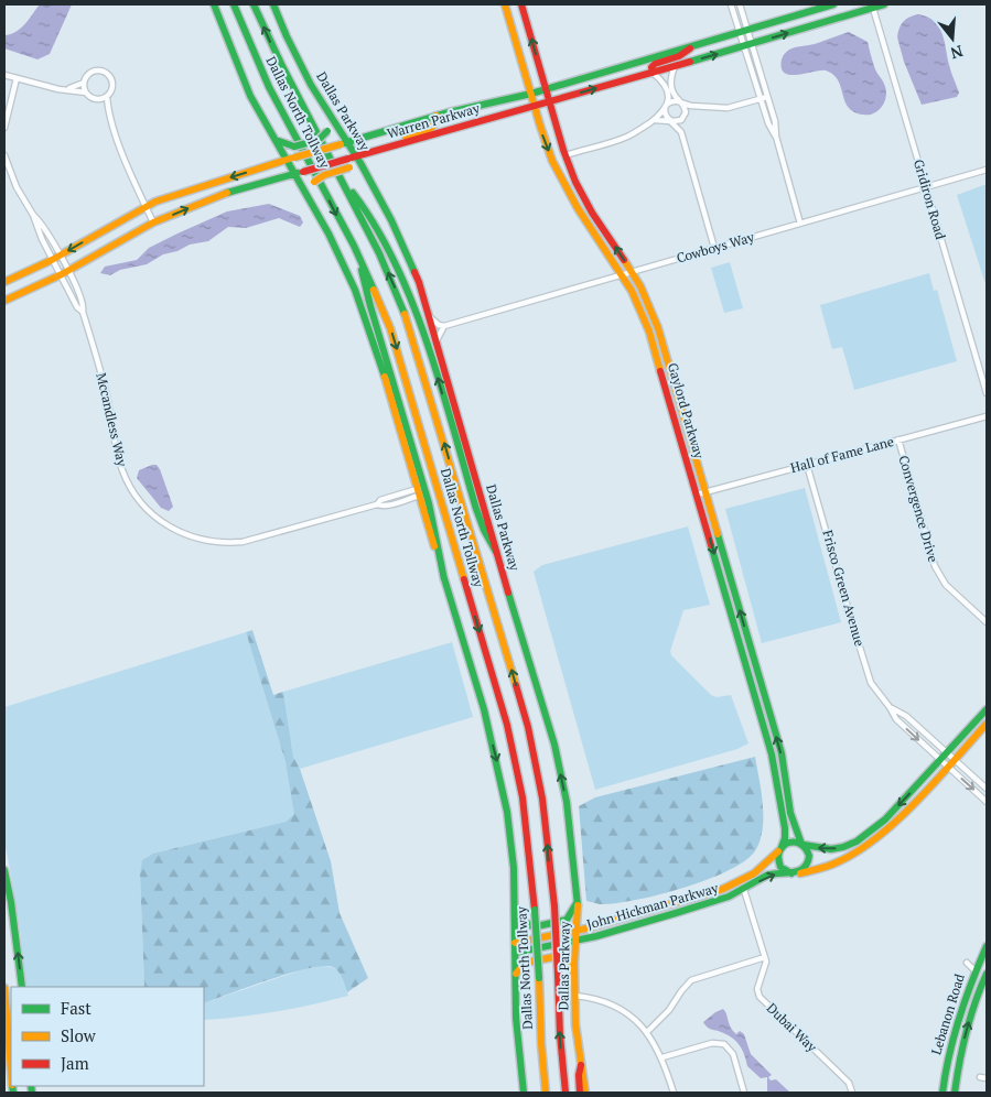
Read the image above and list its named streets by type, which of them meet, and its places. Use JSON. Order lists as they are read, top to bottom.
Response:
{
  "streets": {
    "main road": [
      "Dallas Parkway",
      "Dallas North Tollway",
      "Warren Parkway",
      "Gaylord Parkway",
      "John Hickman Parkway",
      "Lebanon Road"
    ],
    "street": [
      "Gridiron Road",
      "Cowboys Way",
      "Mccandless Way",
      "Hall of Fame Lane",
      "Convergence Drive",
      "Frisco Green Avenue",
      "Dubai Way"
    ]
  },
  "crossings": [
    ["Dallas Parkway", "Warren Parkway"],
    ["Dallas Parkway", "John Hickman Parkway"],
    ["Warren Parkway", "Gridiron Road"],
    ["Warren Parkway", "Gaylord Parkway"],
    ["Warren Parkway", "Mccandless Way"],
    ["Gridiron Road", "Cowboys Way"],
    ["Cowboys Way", "Gaylord Parkway"],
    ["Gaylord Parkway", "Hall of Fame Lane"],
    ["Gaylord Parkway", "John Hickman Parkway"],
    ["Hall of Fame Lane", "Convergence Drive"],
    ["Hall of Fame Lane", "Frisco Green Avenue"],
    ["Frisco Green Avenue", "John Hickman Parkway"],
    ["John Hickman Parkway", "Dubai Way"]
  ],
  "legend": ["Fast", "Slow", "Jam"],
  "north": "bottom"
}
